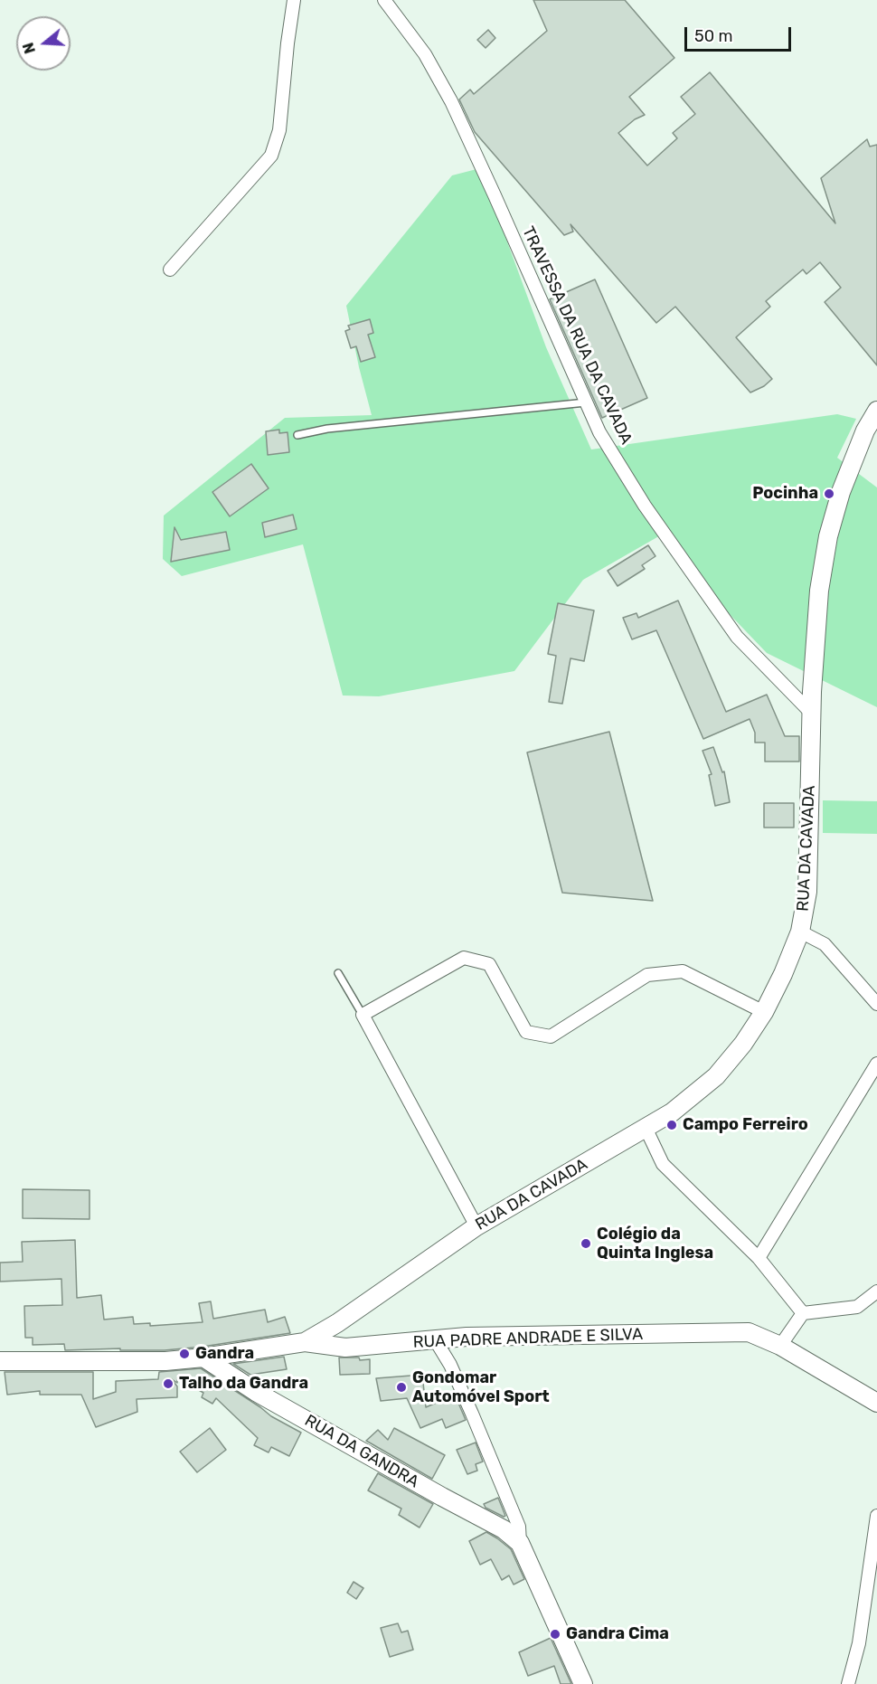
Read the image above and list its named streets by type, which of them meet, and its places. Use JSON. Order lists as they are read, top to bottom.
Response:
{
  "streets": {
    "street": [
      "TRAVESSA DA RUA DA CAVADA",
      "RUA DA CAVADA",
      "RUA PADRE ANDRADE E SILVA",
      "RUA DA GANDRA"
    ]
  },
  "crossings": [
    ["TRAVESSA DA RUA DA CAVADA", "RUA DA CAVADA"],
    ["RUA DA CAVADA", "RUA PADRE ANDRADE E SILVA"],
    ["RUA PADRE ANDRADE E SILVA", "RUA DA GANDRA"]
  ],
  "places": [
    "Pocinha",
    "Campo Ferreiro",
    "Colégio da Quinta Inglesa",
    "Gandra",
    "Talho da Gandra",
    "Gondomar Automóvel Sport",
    "Gandra Cima"
  ],
  "scale_bar": "50 m",
  "north": "left"
}
